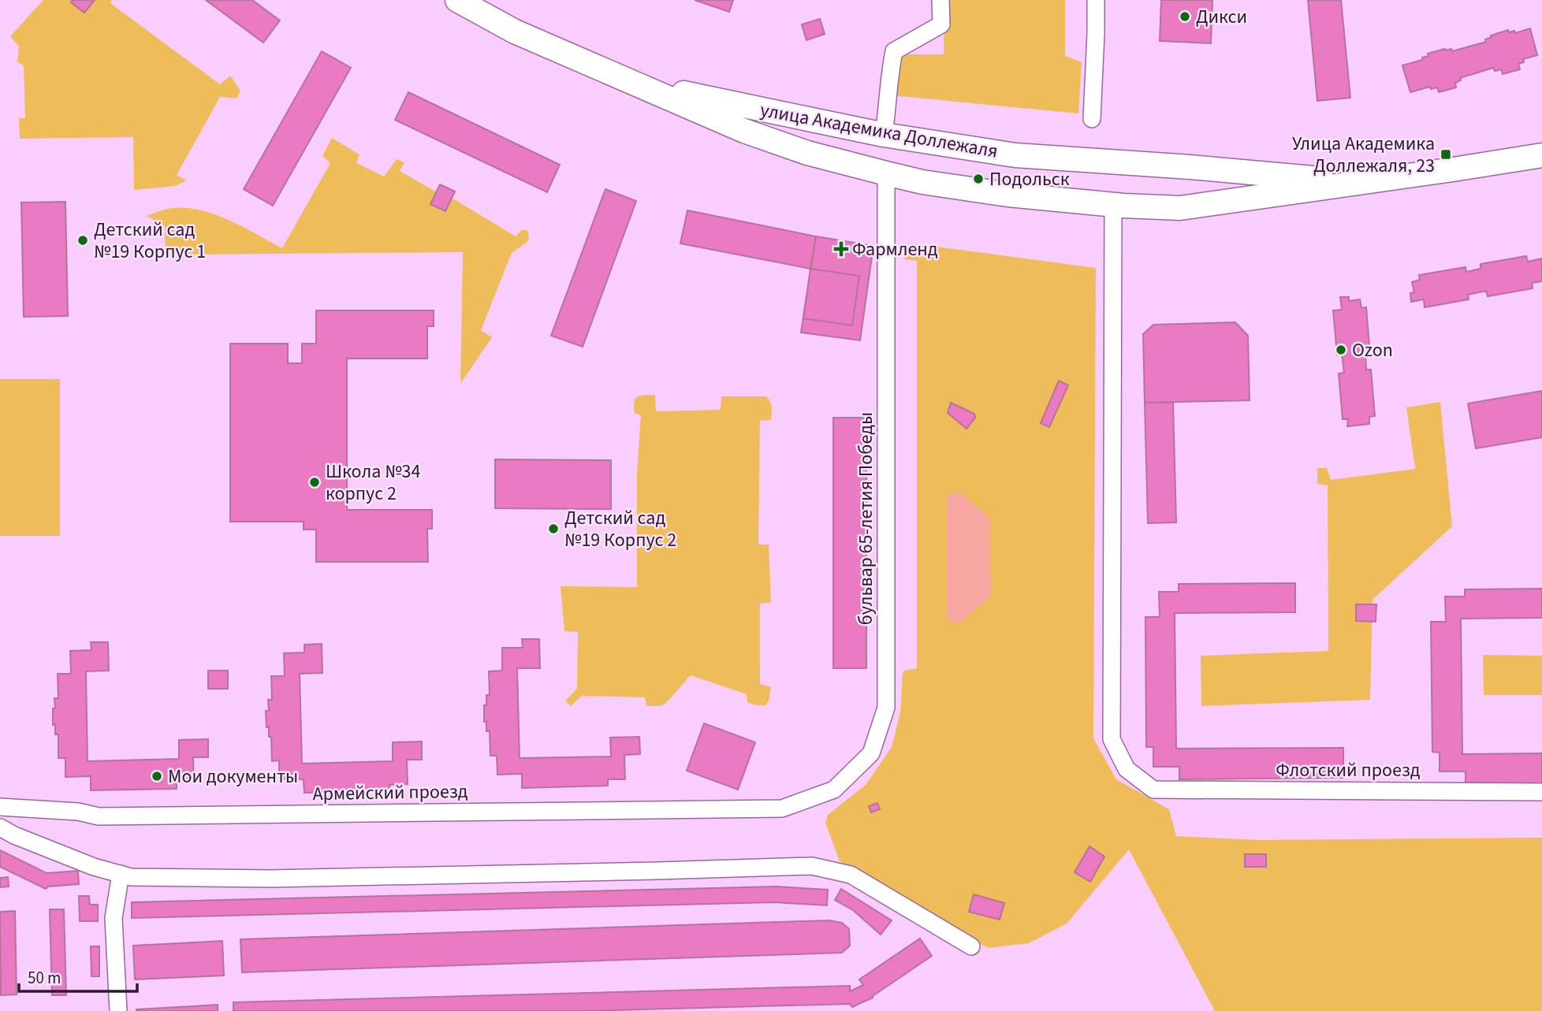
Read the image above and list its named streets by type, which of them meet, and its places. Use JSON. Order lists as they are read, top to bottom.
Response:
{
  "streets": {
    "main road": ["улица Академика Доллежаля"],
    "street": ["бульвар 65-летия Победы", "Флотский проезд", "Армейский проезд"]
  },
  "crossings": [
    ["улица Академика Доллежаля", "бульвар 65-летия Победы"],
    ["улица Академика Доллежаля", "Флотский проезд"],
    ["бульвар 65-летия Победы", "Армейский проезд"]
  ],
  "places": {
    "other": [
      "Дикси",
      "Подольск",
      "Детский сад №19 Корпус 1",
      "Ozon",
      "Школа №34 корпус 2",
      "Детский сад №19 Корпус 2",
      "Мои документы"
    ],
    "transit": ["Улица Академика Доллежаля, 23"],
    "health": ["Фармленд"]
  },
  "scale_bar": "50 m"
}
